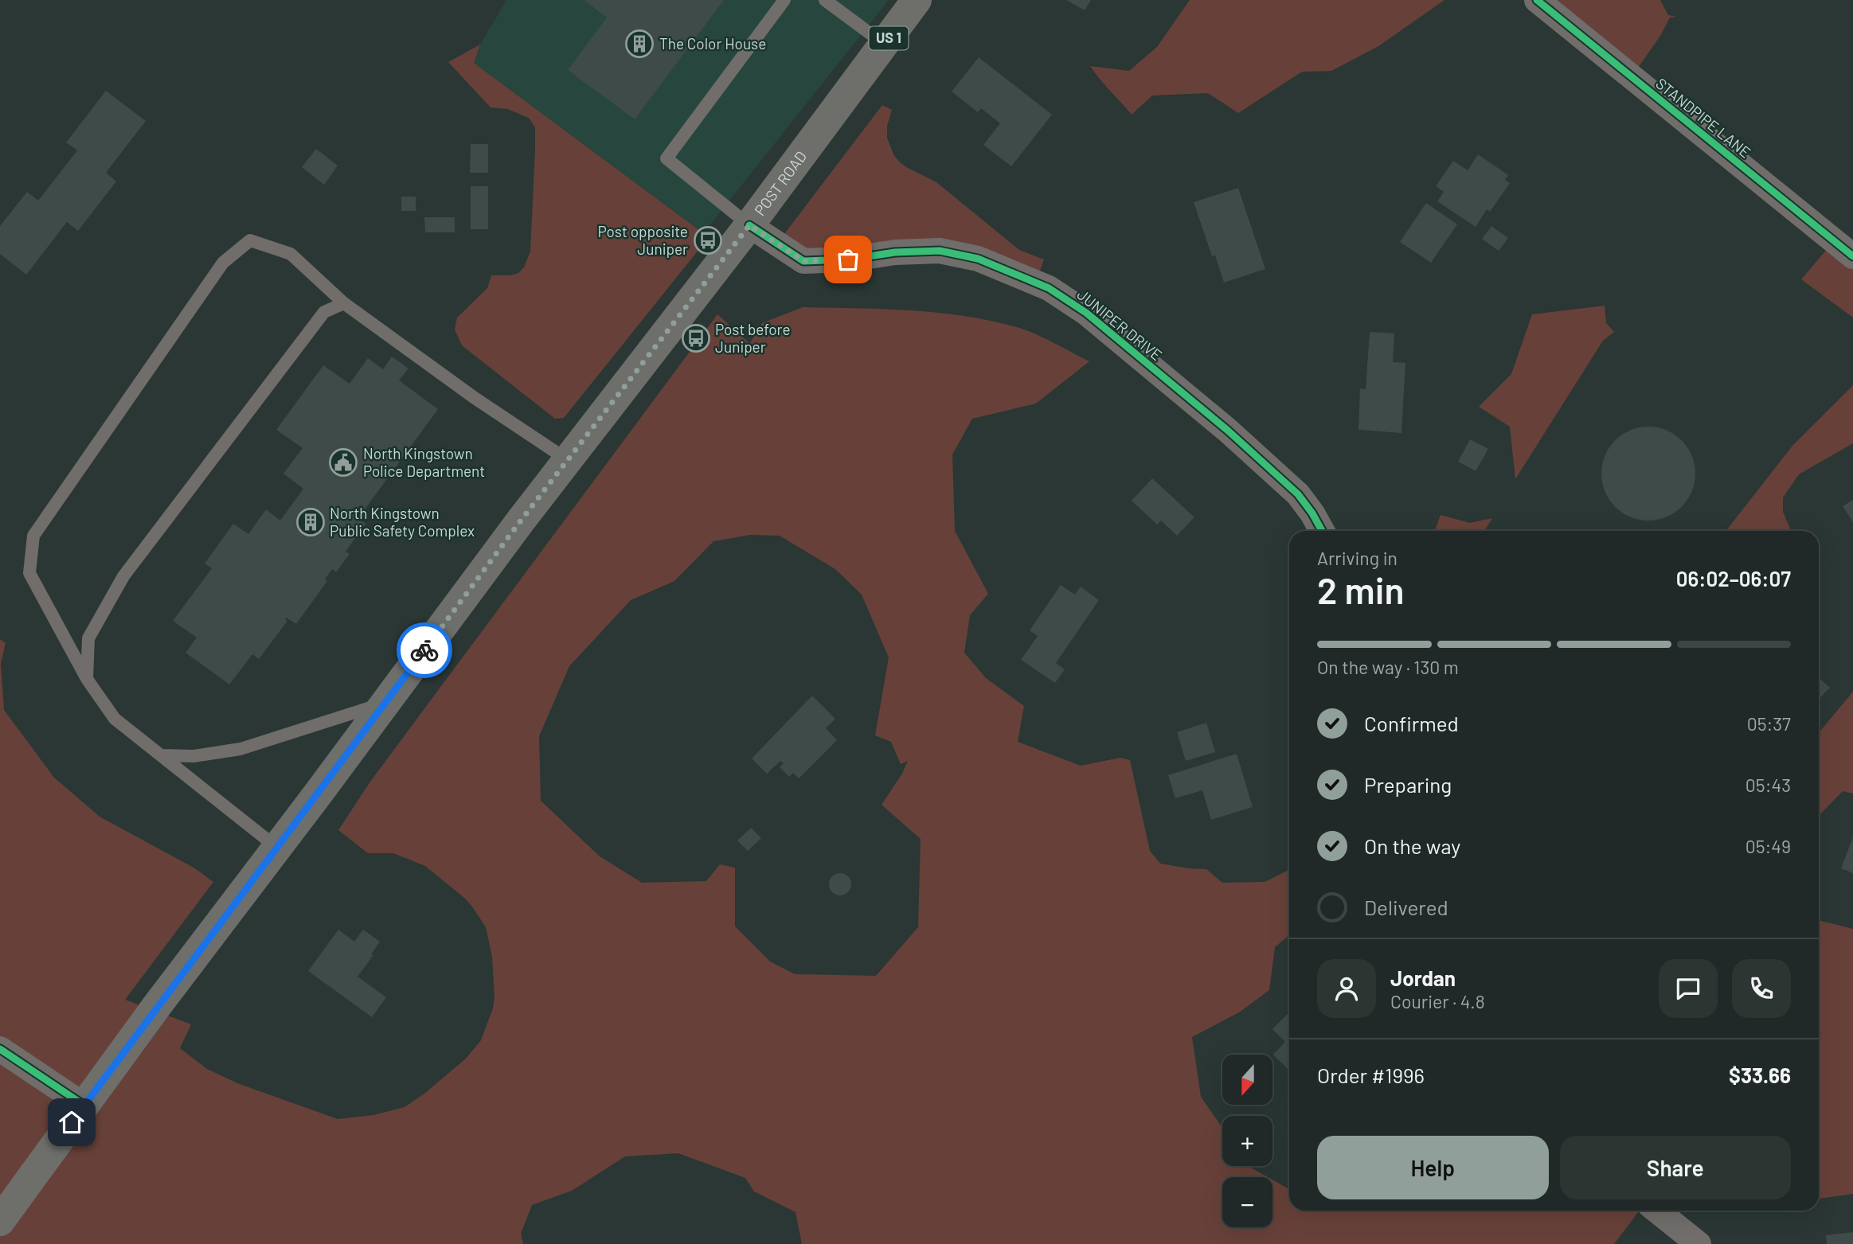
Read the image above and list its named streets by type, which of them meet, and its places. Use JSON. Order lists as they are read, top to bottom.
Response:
{
  "streets": {
    "main road": ["US 1", "POST ROAD"],
    "street": ["STANDPIPE LANE", "JUNIPER DRIVE"]
  },
  "crossings": [
    ["POST ROAD", "JUNIPER DRIVE"]
  ],
  "places": {
    "building": ["The Color House", "North Kingstown Public Safety Complex"],
    "bus stop": ["Post opposite Juniper", "Post before Juniper"],
    "public building": ["North Kingstown Police Department"]
  },
  "north": "bottom",
  "page": {
    "heading": ["2 min", "Arriving in", "06:02–06:07"],
    "panel": [
      "Jordan",
      "Courier · 4.8",
      "Order #1996",
      "$33.66"
    ],
    "bar": "On the way · 130 m",
    "list": [
      ["Confirmed", "05:37"],
      ["Preparing", "05:43"],
      ["On the way", "05:49"],
      "Delivered"
    ],
    "map_buttons": ["+", "−"],
    "buttons": ["Help", "Share"]
  }
}
